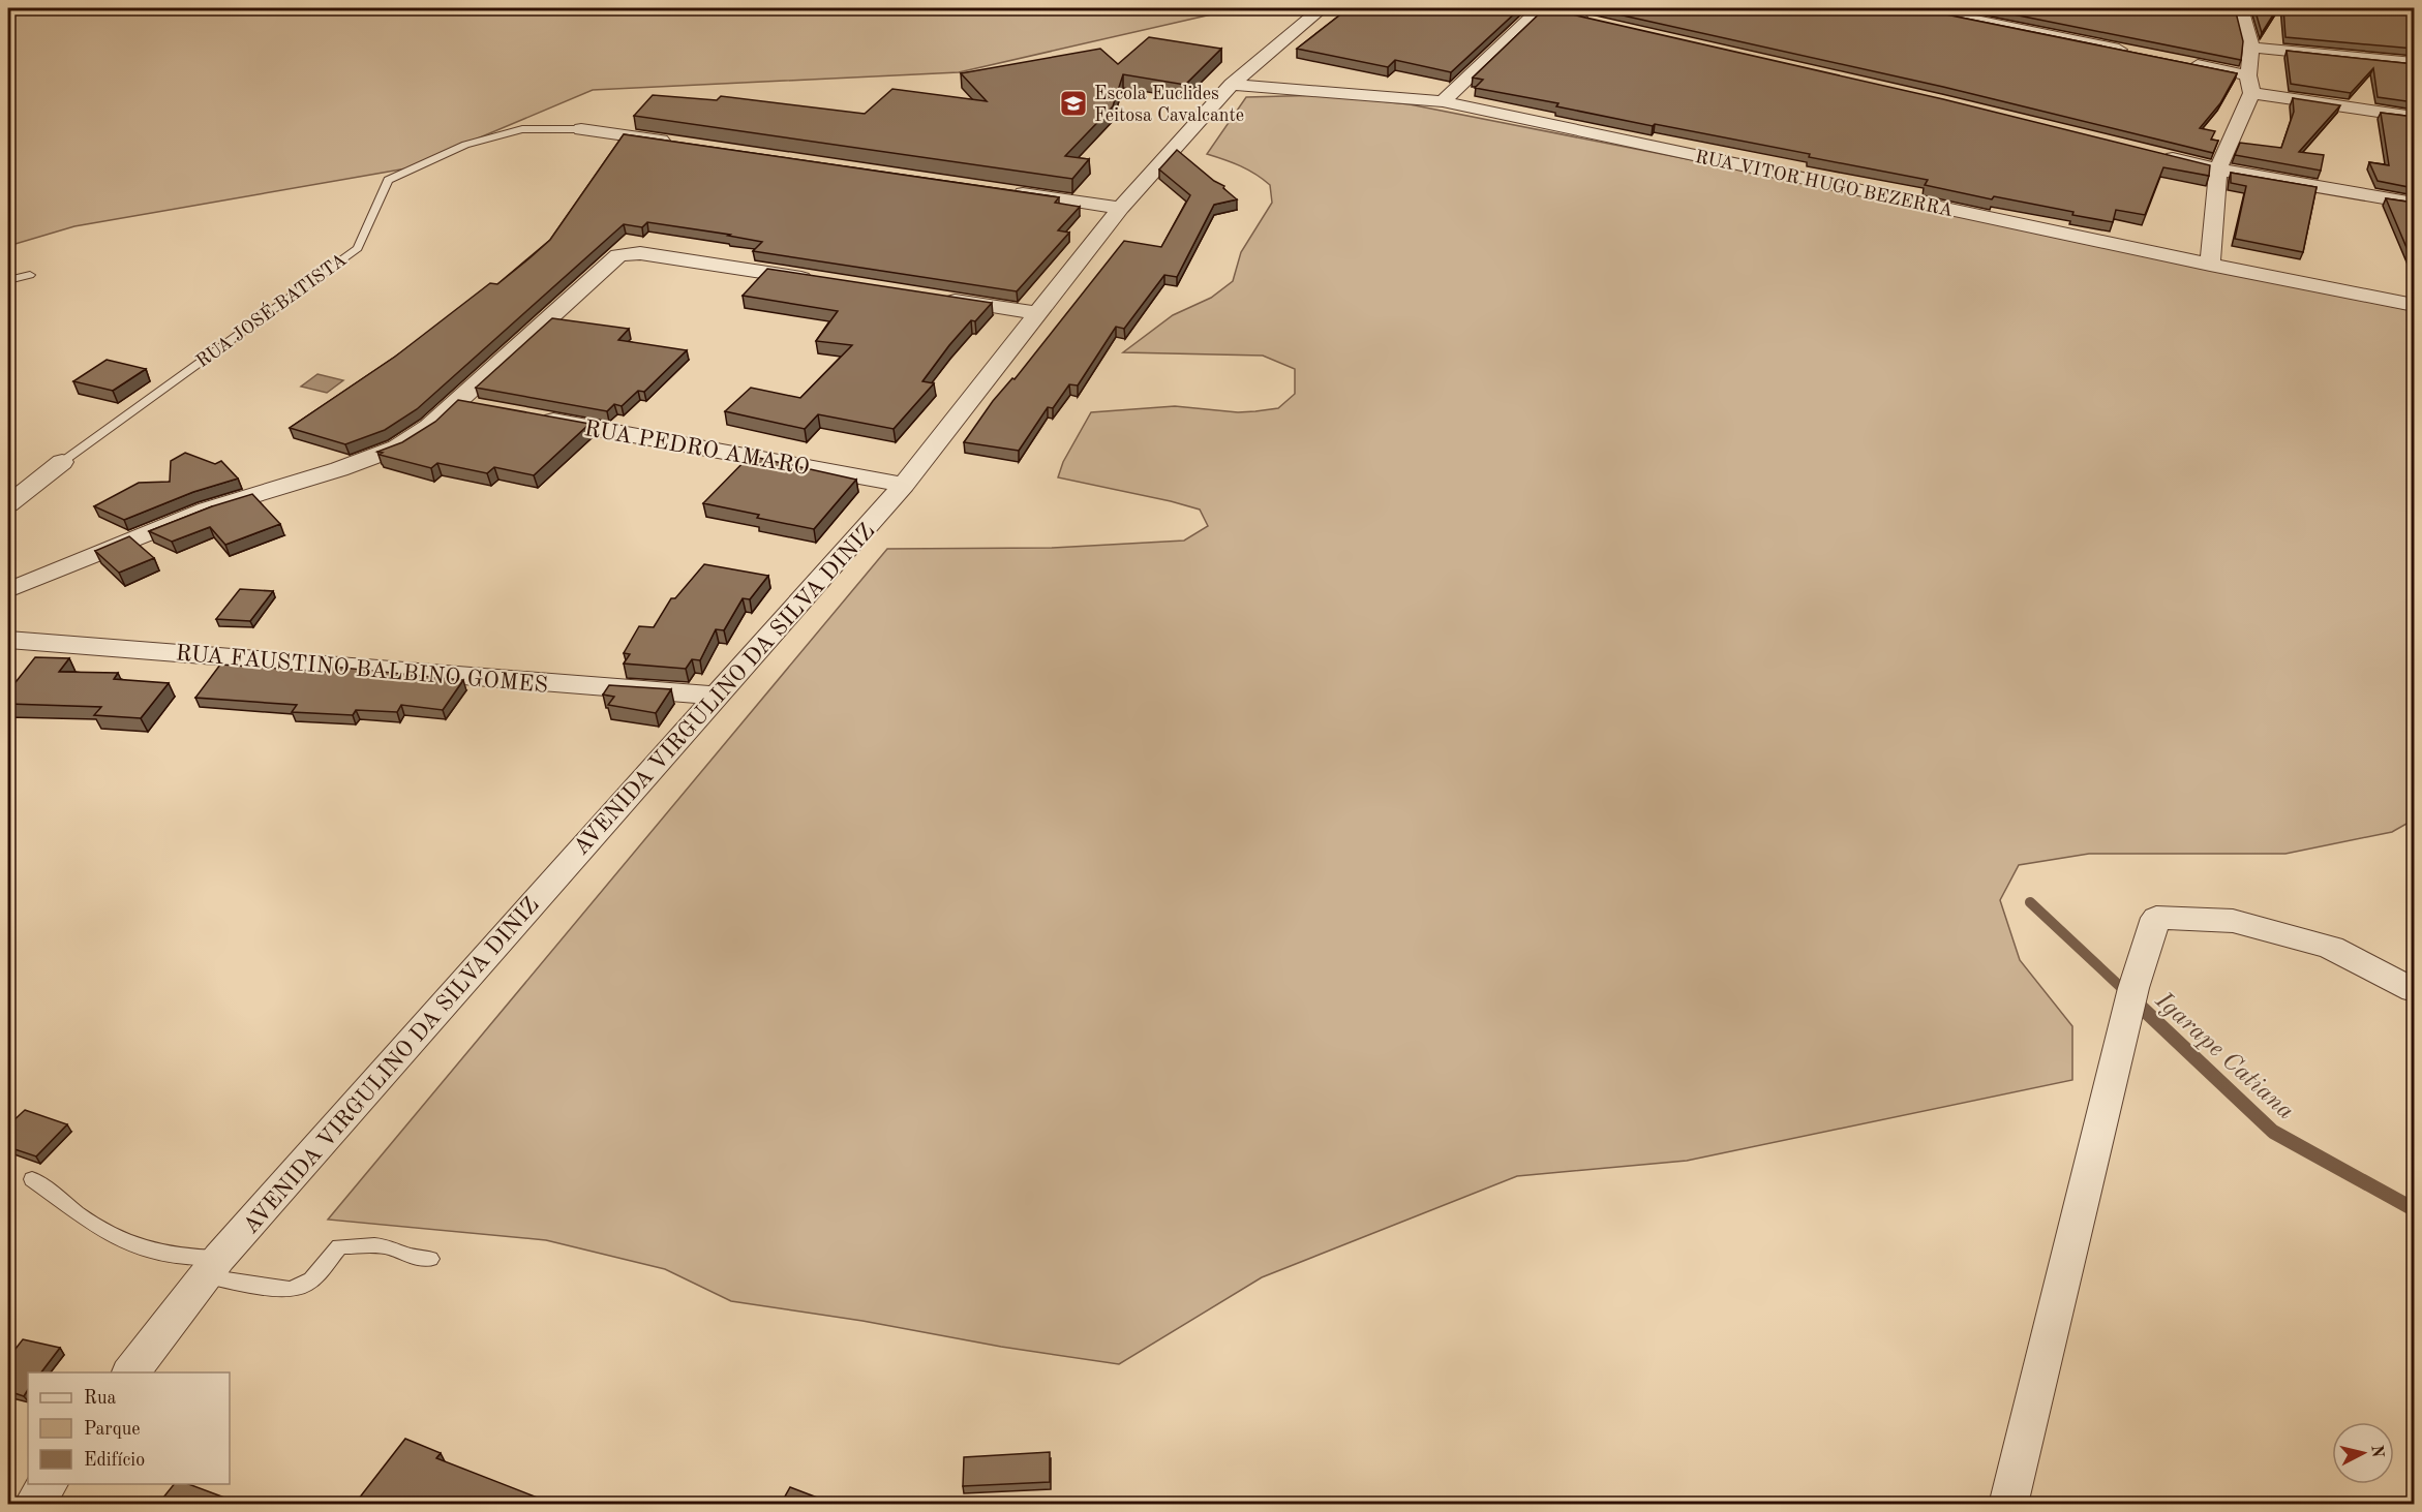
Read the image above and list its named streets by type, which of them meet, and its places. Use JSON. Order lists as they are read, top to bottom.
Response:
{
  "streets": {
    "street": [
      "RUA VITOR HUGO BEZERRA",
      "RUA JOSÉ BATISTA",
      "RUA PEDRO AMARO",
      "RUA FAUSTINO BALBINO GOMES",
      "AVENIDA VIRGULINO DA SILVA DINIZ"
    ]
  },
  "crossings": [
    ["RUA VITOR HUGO BEZERRA", "AVENIDA VIRGULINO DA SILVA DINIZ"],
    ["RUA PEDRO AMARO", "AVENIDA VIRGULINO DA SILVA DINIZ"],
    ["RUA FAUSTINO BALBINO GOMES", "AVENIDA VIRGULINO DA SILVA DINIZ"]
  ],
  "water": ["Igarape Catiana"],
  "places": {
    "school or university": ["Escola Euclides Feitosa Cavalcante"]
  },
  "legend": ["Rua", "Parque", "Edifício"],
  "north": "right"
}
